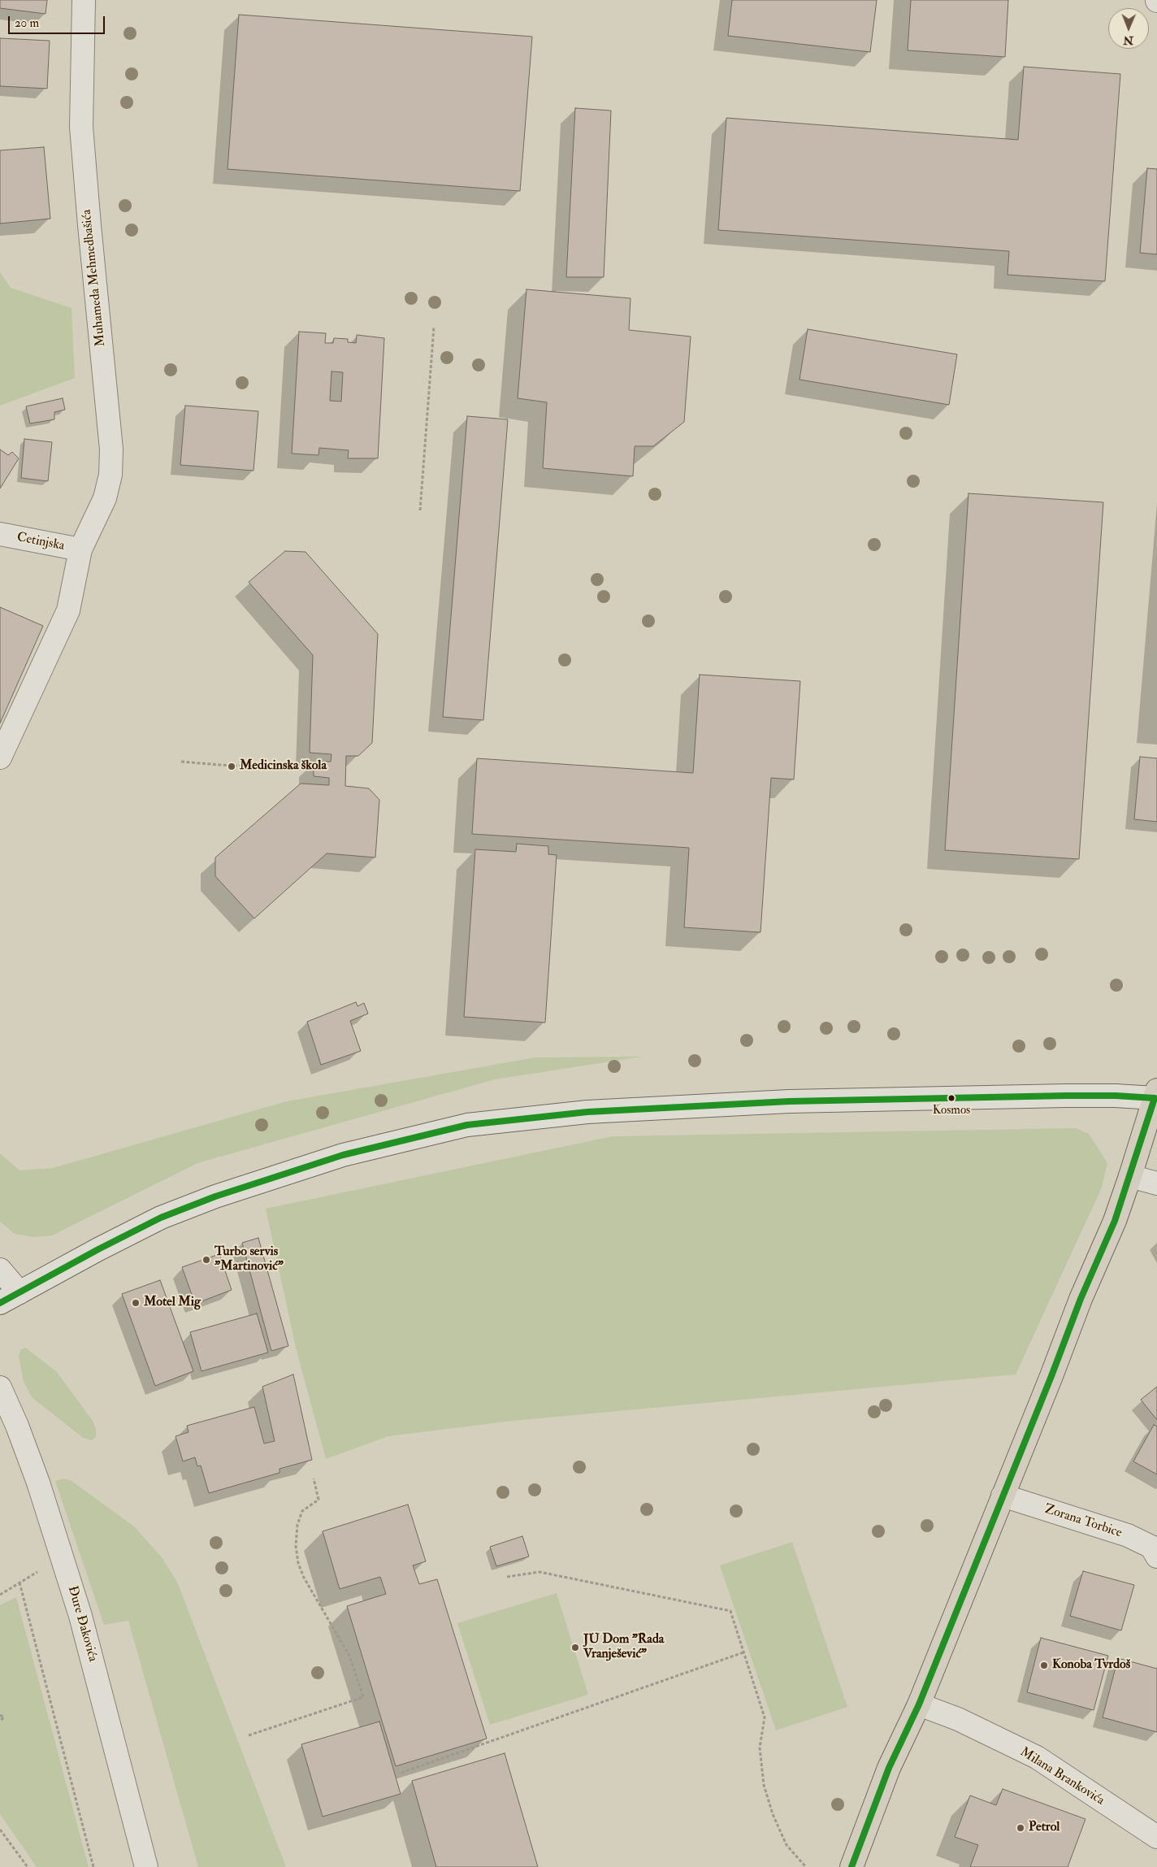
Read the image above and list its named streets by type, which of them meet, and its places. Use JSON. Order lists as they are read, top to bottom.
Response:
{
  "streets": {
    "street": [
      "Muhameda Mehmedbašića",
      "Cetinjska",
      "Zorana Torbice",
      "Đure Đakovića",
      "Milana Brankovića"
    ]
  },
  "crossings": [
    ["Muhameda Mehmedbašića", "Cetinjska"]
  ],
  "places": [
    "Medicinska škola",
    "Kosmos",
    "Turbo servis \"Martinović\"",
    "Motel Mig",
    "JU Dom \"Rada Vranješević\"",
    "Konoba Tvrdoš",
    "Petrol"
  ],
  "scale_bar": "20 m",
  "north": "bottom"
}
